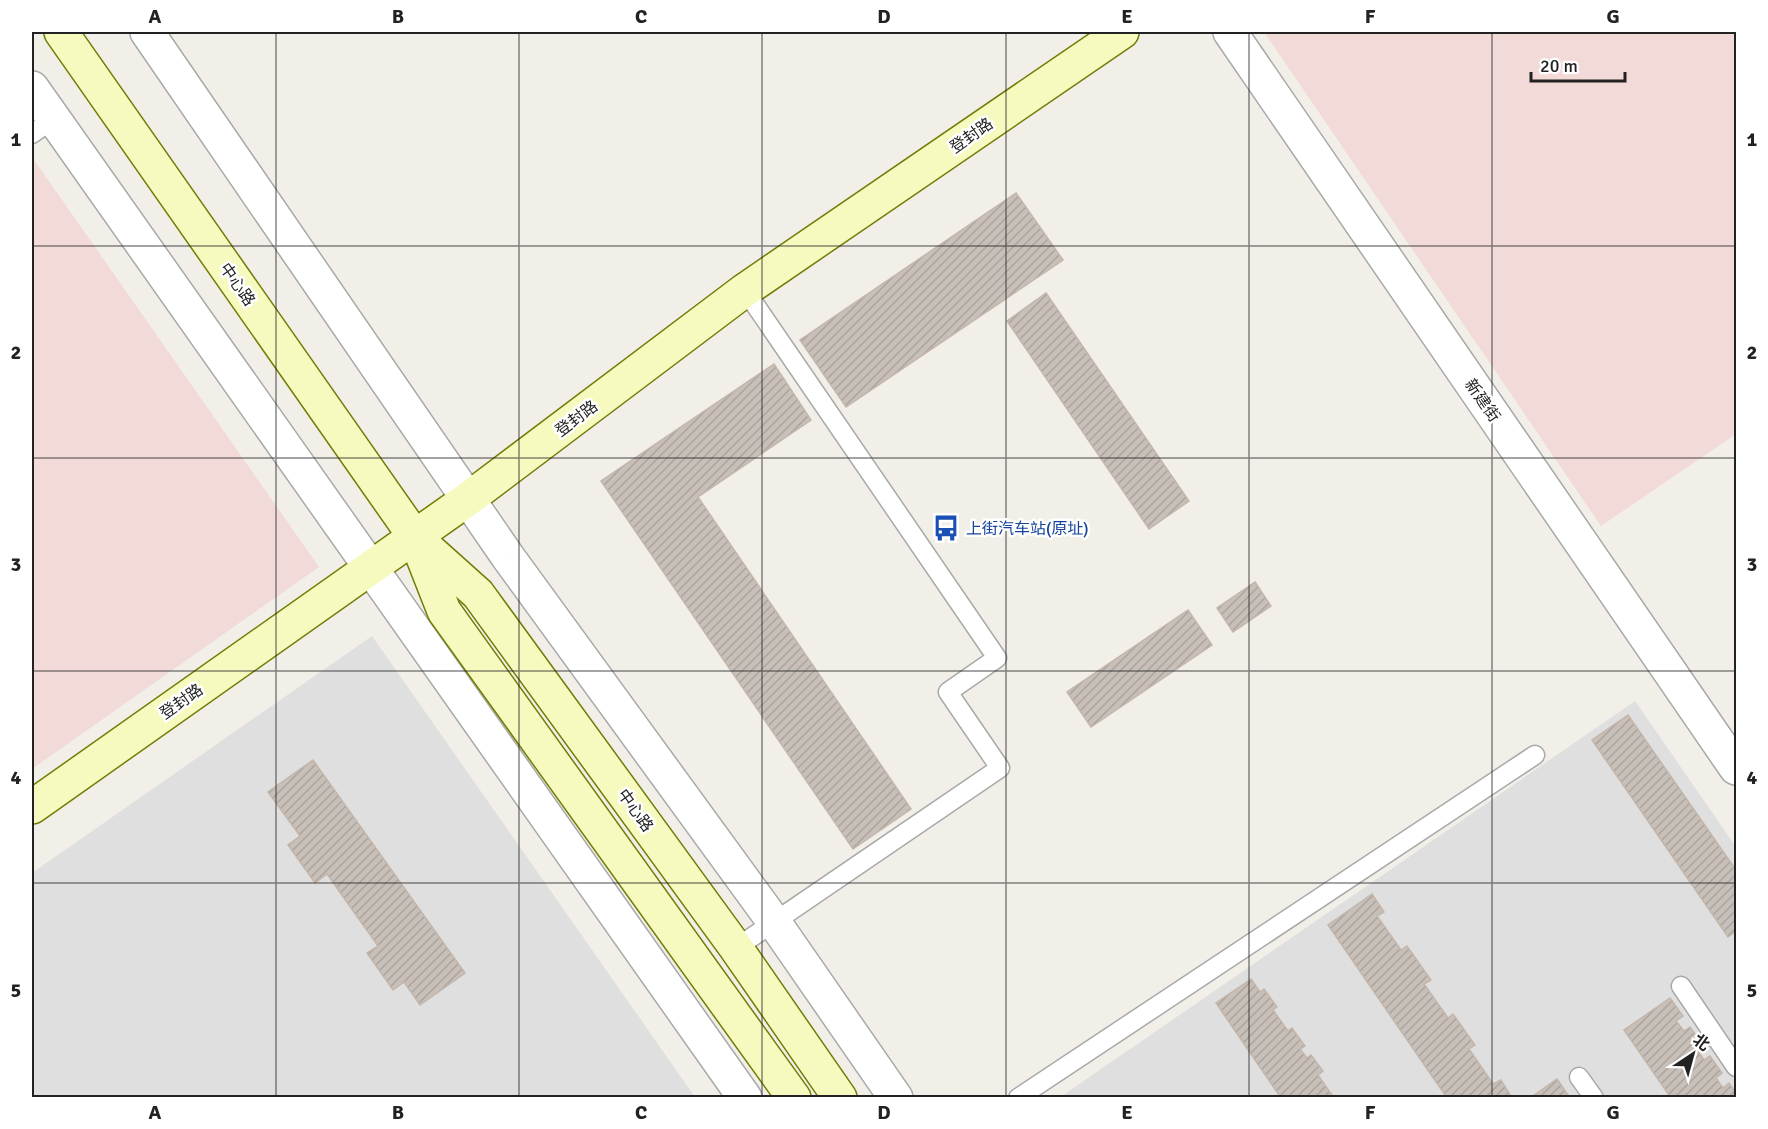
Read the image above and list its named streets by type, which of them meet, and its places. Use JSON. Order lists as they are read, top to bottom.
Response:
{
  "streets": {
    "main road": ["登封路", "中心路"],
    "street": ["新建街"]
  },
  "crossings": [
    ["登封路", "中心路"]
  ],
  "places": {
    "bus stop": ["上街汽车站(原址)"]
  },
  "scale_bar": "20 m",
  "north": "top right",
  "grid": {
    "columns": [
      "A",
      "B",
      "C",
      "D",
      "E",
      "F",
      "G"
    ],
    "rows": [
      "1",
      "2",
      "3",
      "4",
      "5"
    ]
  }
}
